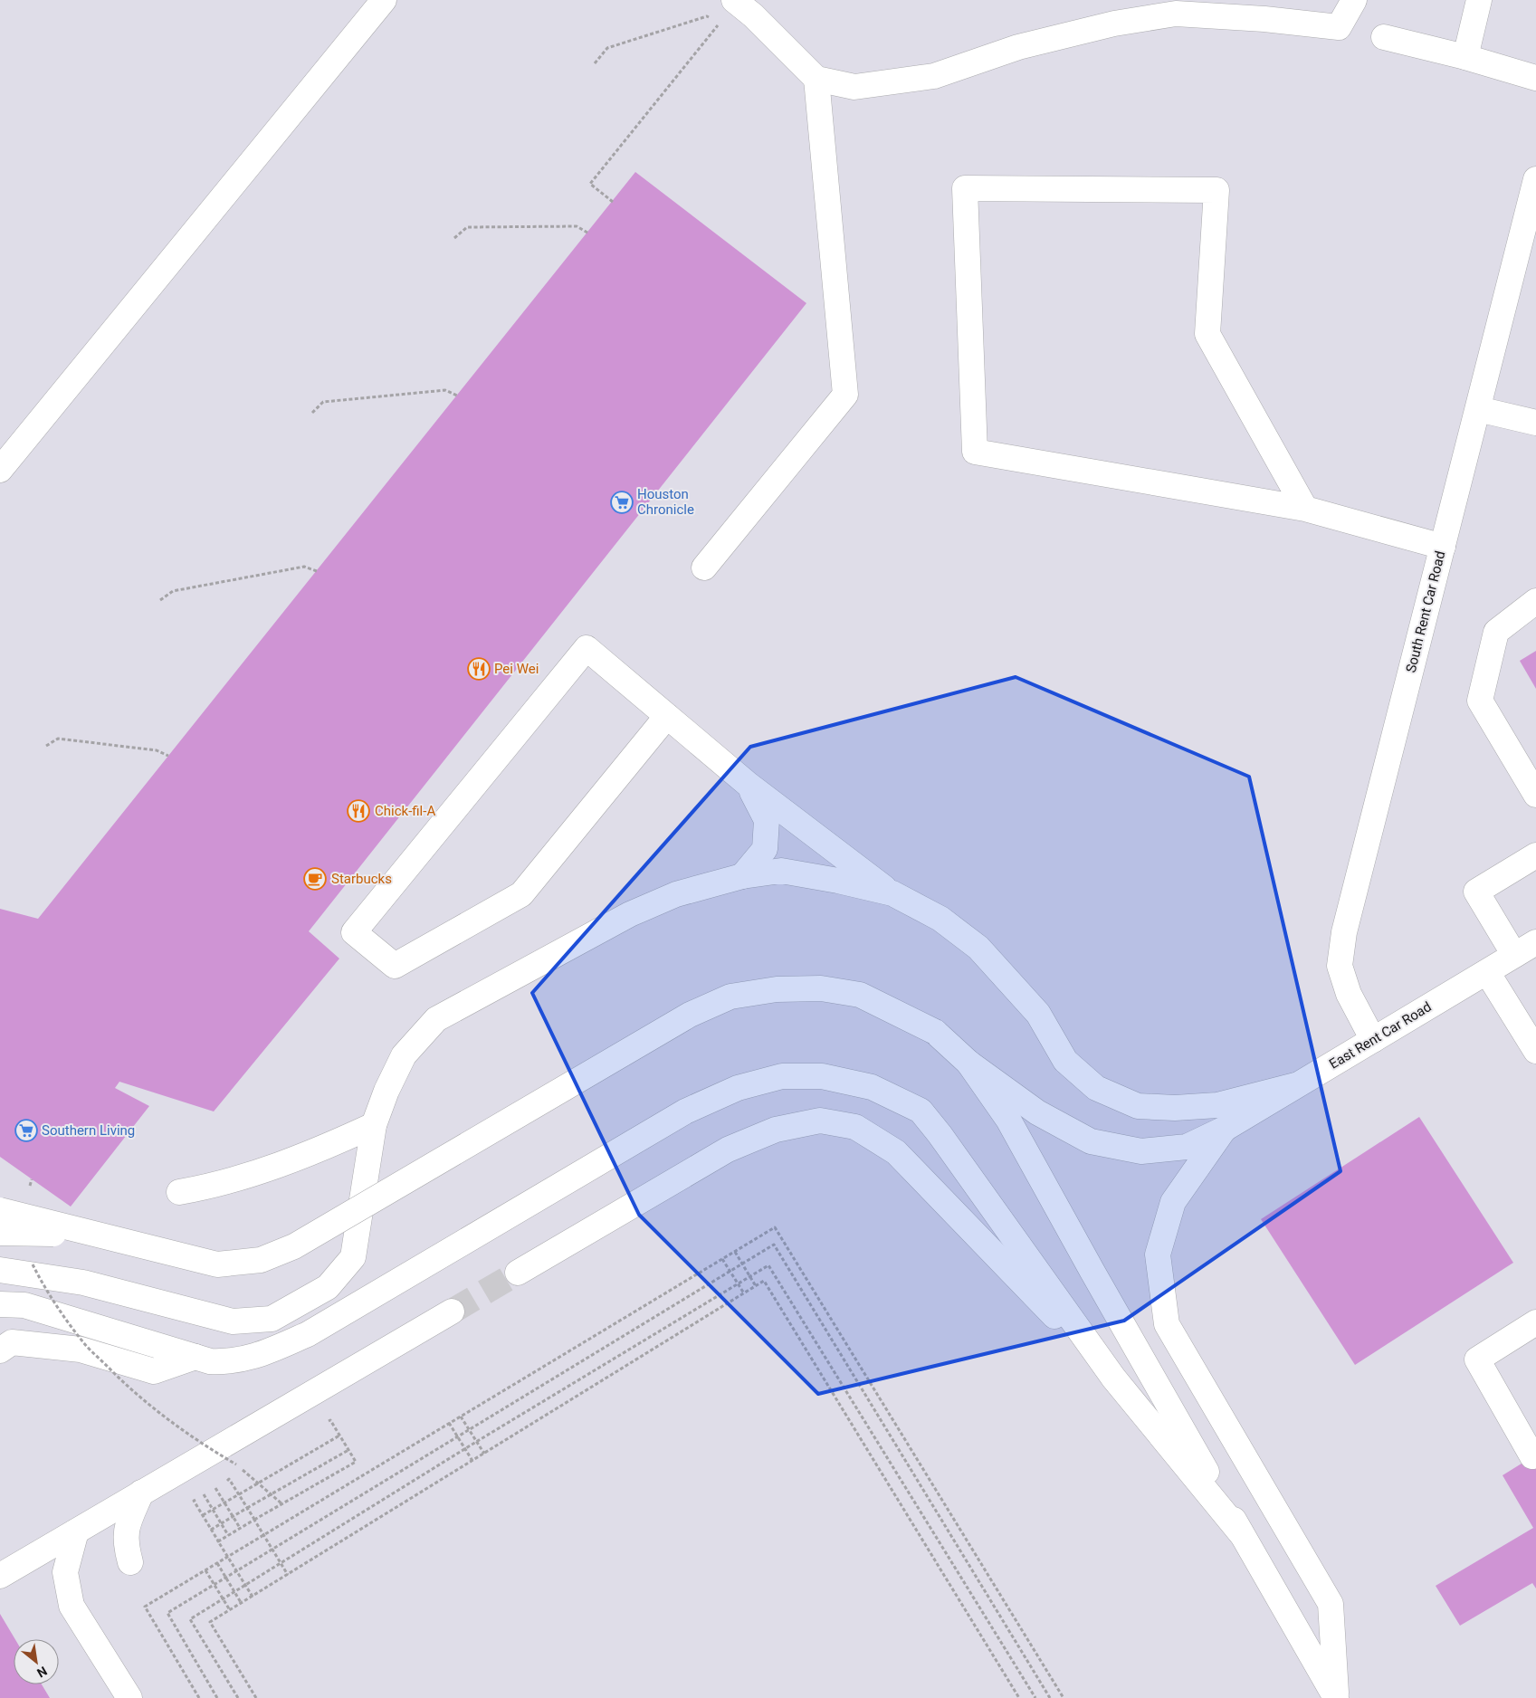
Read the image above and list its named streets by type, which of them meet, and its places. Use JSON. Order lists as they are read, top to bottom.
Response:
{
  "streets": {
    "lane": ["South Rent Car Road", "East Rent Car Road"]
  },
  "crossings": [
    ["South Rent Car Road", "East Rent Car Road"]
  ],
  "places": {
    "supermarket": ["Houston Chronicle", "Southern Living"],
    "restaurant": ["Pei Wei", "Chick-fil-A"],
    "cafe": ["Starbucks"]
  },
  "north": "bottom right"
}
